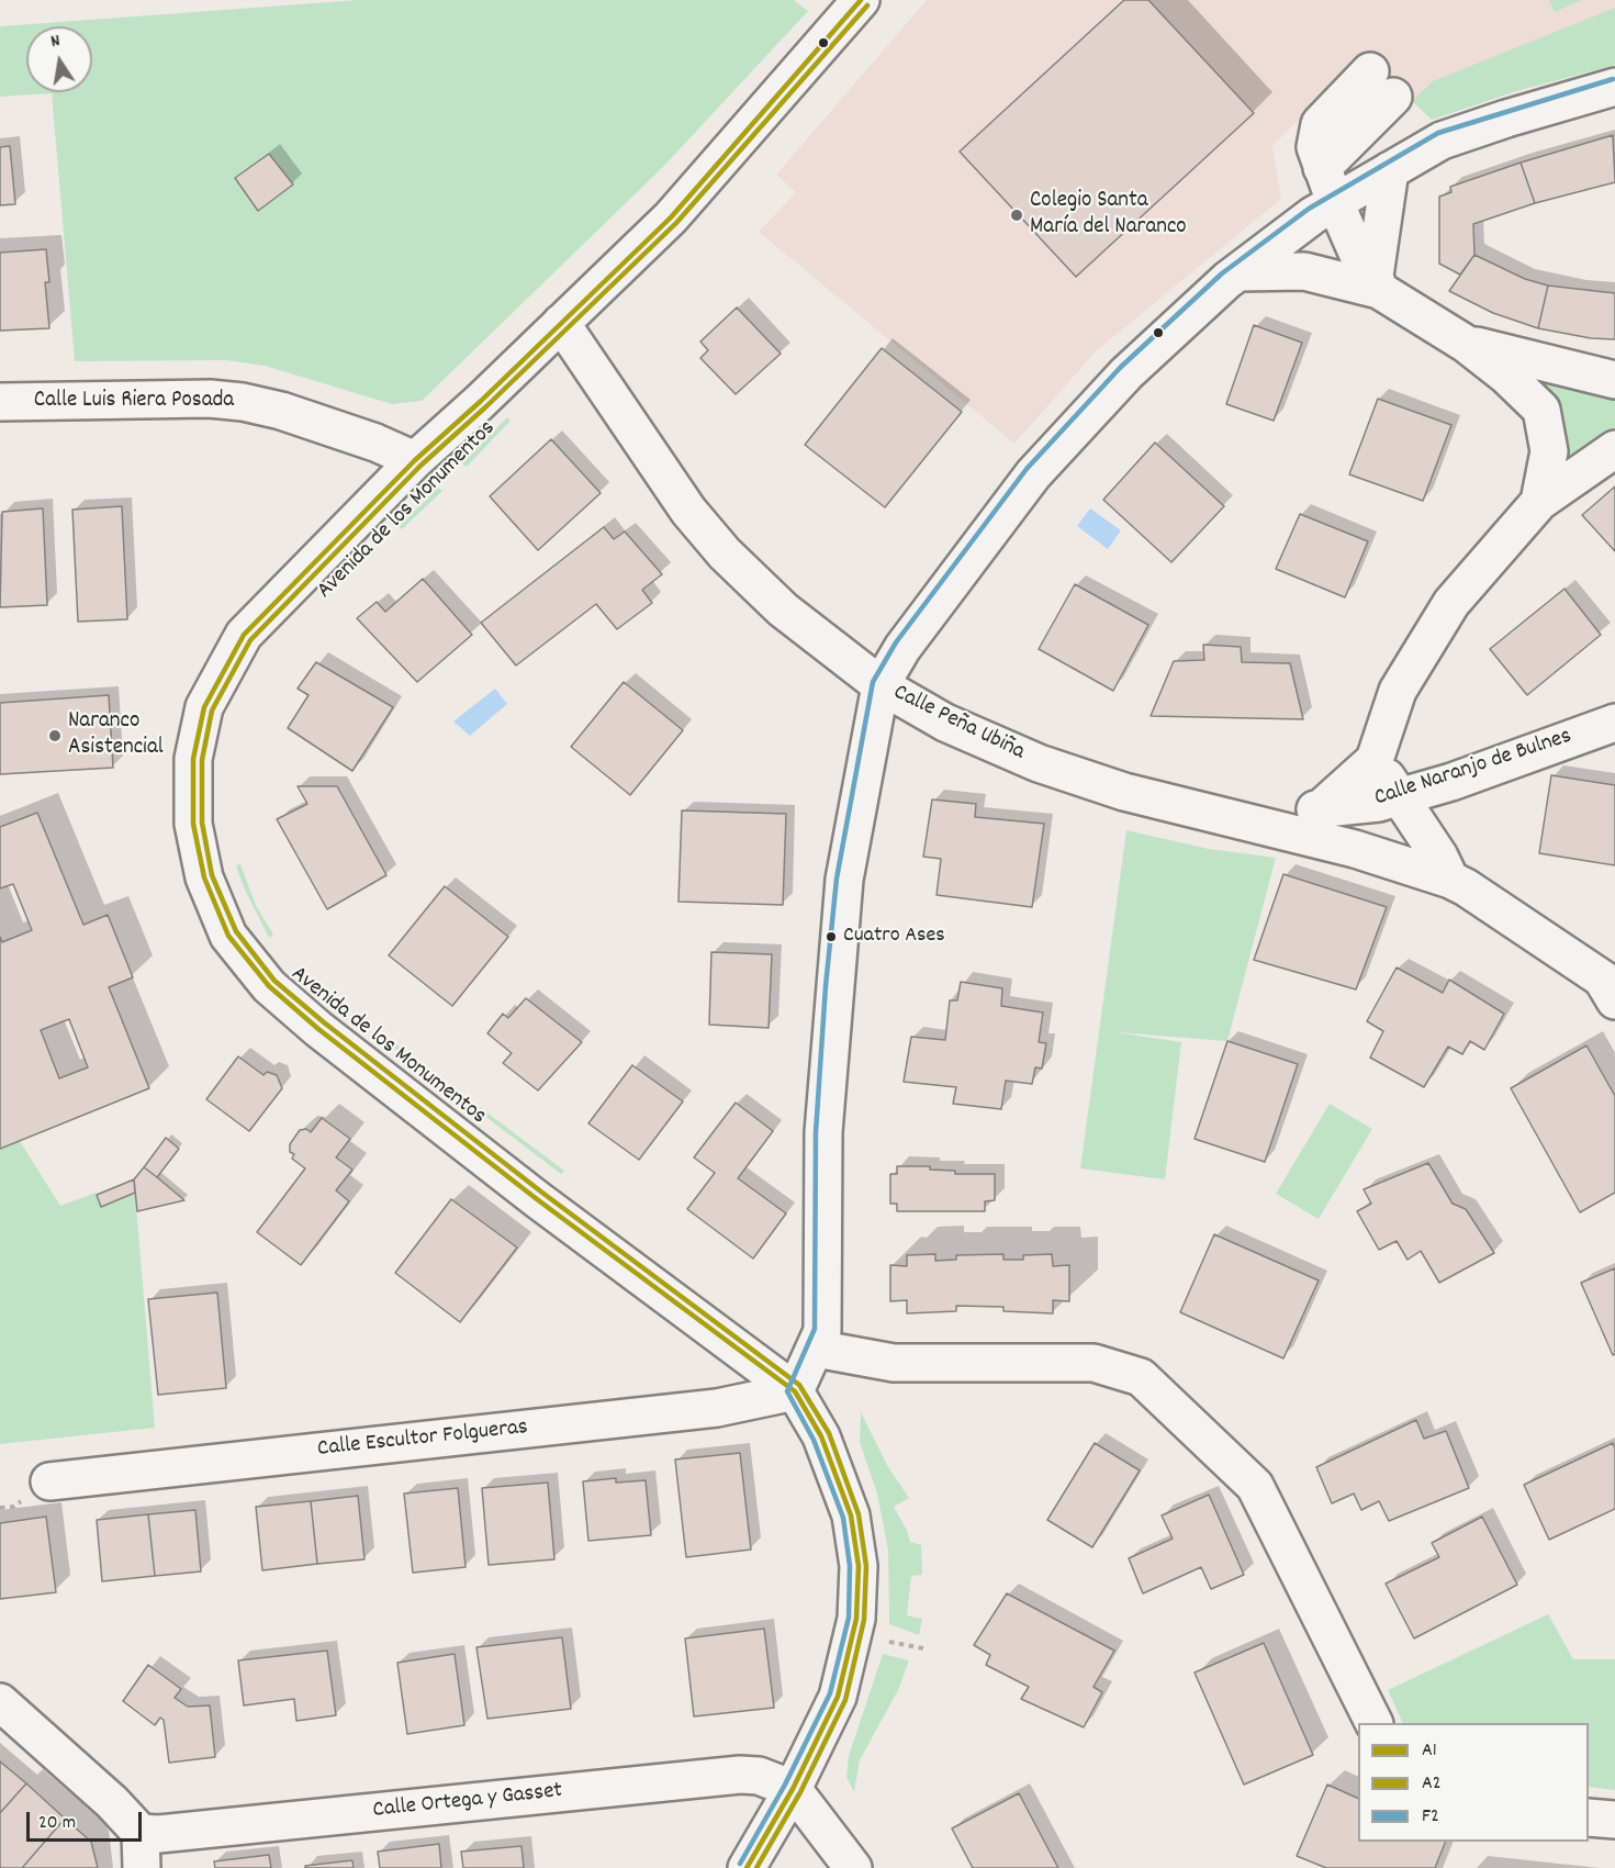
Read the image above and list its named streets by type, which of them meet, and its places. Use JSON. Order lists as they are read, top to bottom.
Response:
{
  "streets": {
    "street": [
      "Calle Luis Riera Posada",
      "Avenida de los Monumentos",
      "Calle Peña Ubiña",
      "Calle Naranjo de Bulnes",
      "Calle Escultor Folgueras",
      "Calle Ortega y Gasset"
    ]
  },
  "crossings": [
    ["Calle Luis Riera Posada", "Avenida de los Monumentos"],
    ["Avenida de los Monumentos", "Calle Peña Ubiña"],
    ["Avenida de los Monumentos", "Calle Escultor Folgueras"],
    ["Avenida de los Monumentos", "Calle Ortega y Gasset"],
    ["Calle Peña Ubiña", "Calle Naranjo de Bulnes"]
  ],
  "places": ["Colegio Santa María del Naranco", "Naranco Asistencial", "Cuatro Ases"],
  "lines": ["transit line A1", "transit line A2", "transit line F2"],
  "legend": ["A1", "A2", "F2"],
  "scale_bar": "20 m",
  "north": "top"
}
